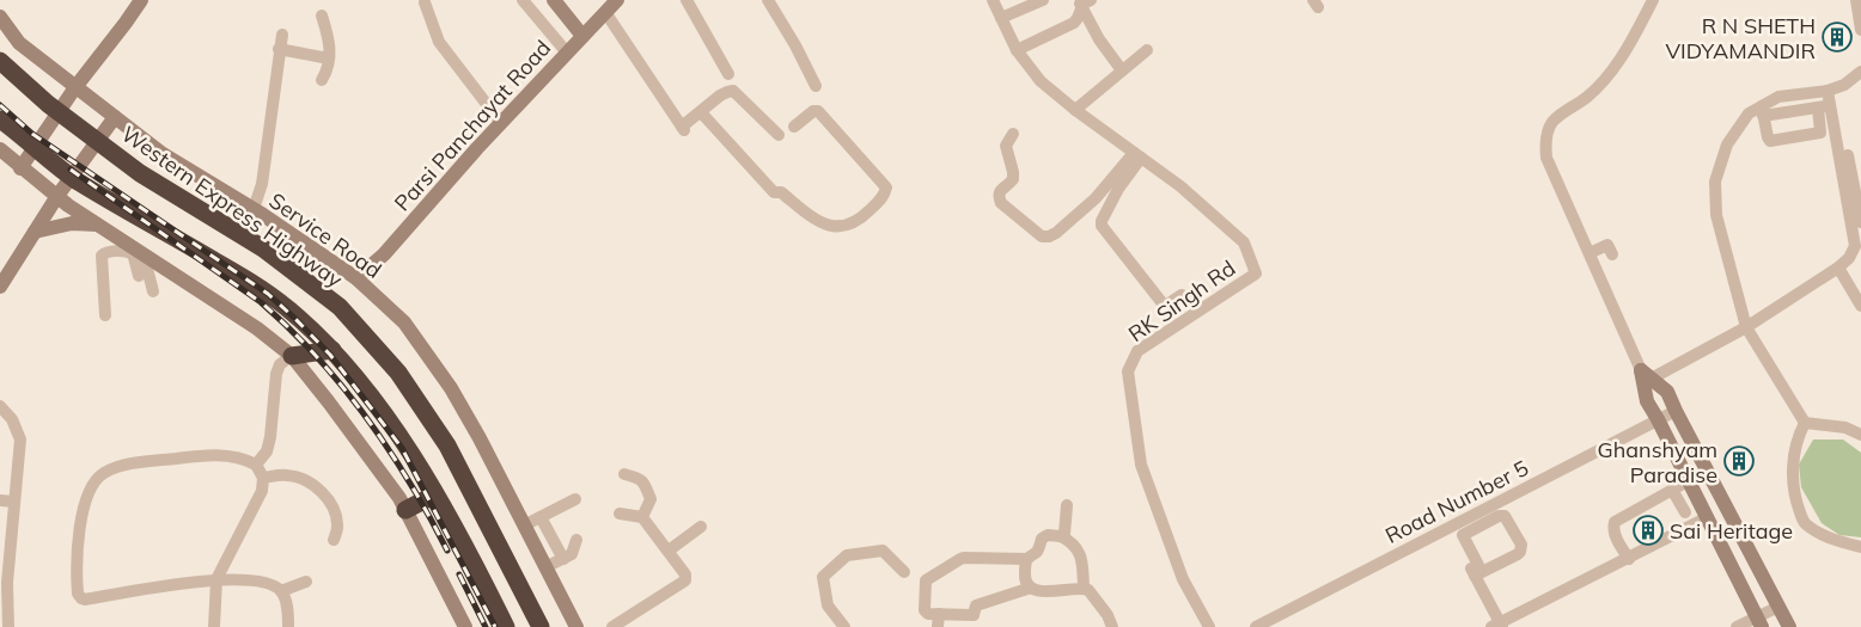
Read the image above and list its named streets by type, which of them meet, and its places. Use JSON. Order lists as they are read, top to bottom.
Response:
{
  "streets": {
    "highway": ["Western Express Highway"],
    "street": [
      "Parsi Panchayat Road",
      "Service Road",
      "RK Singh Rd",
      "Road Number 5"
    ]
  },
  "crossings": [
    ["Parsi Panchayat Road", "Service Road"]
  ],
  "places": {
    "building": ["R N SHETH VIDYAMANDIR", "Ghanshyam Paradise", "Sai Heritage"]
  }
}
